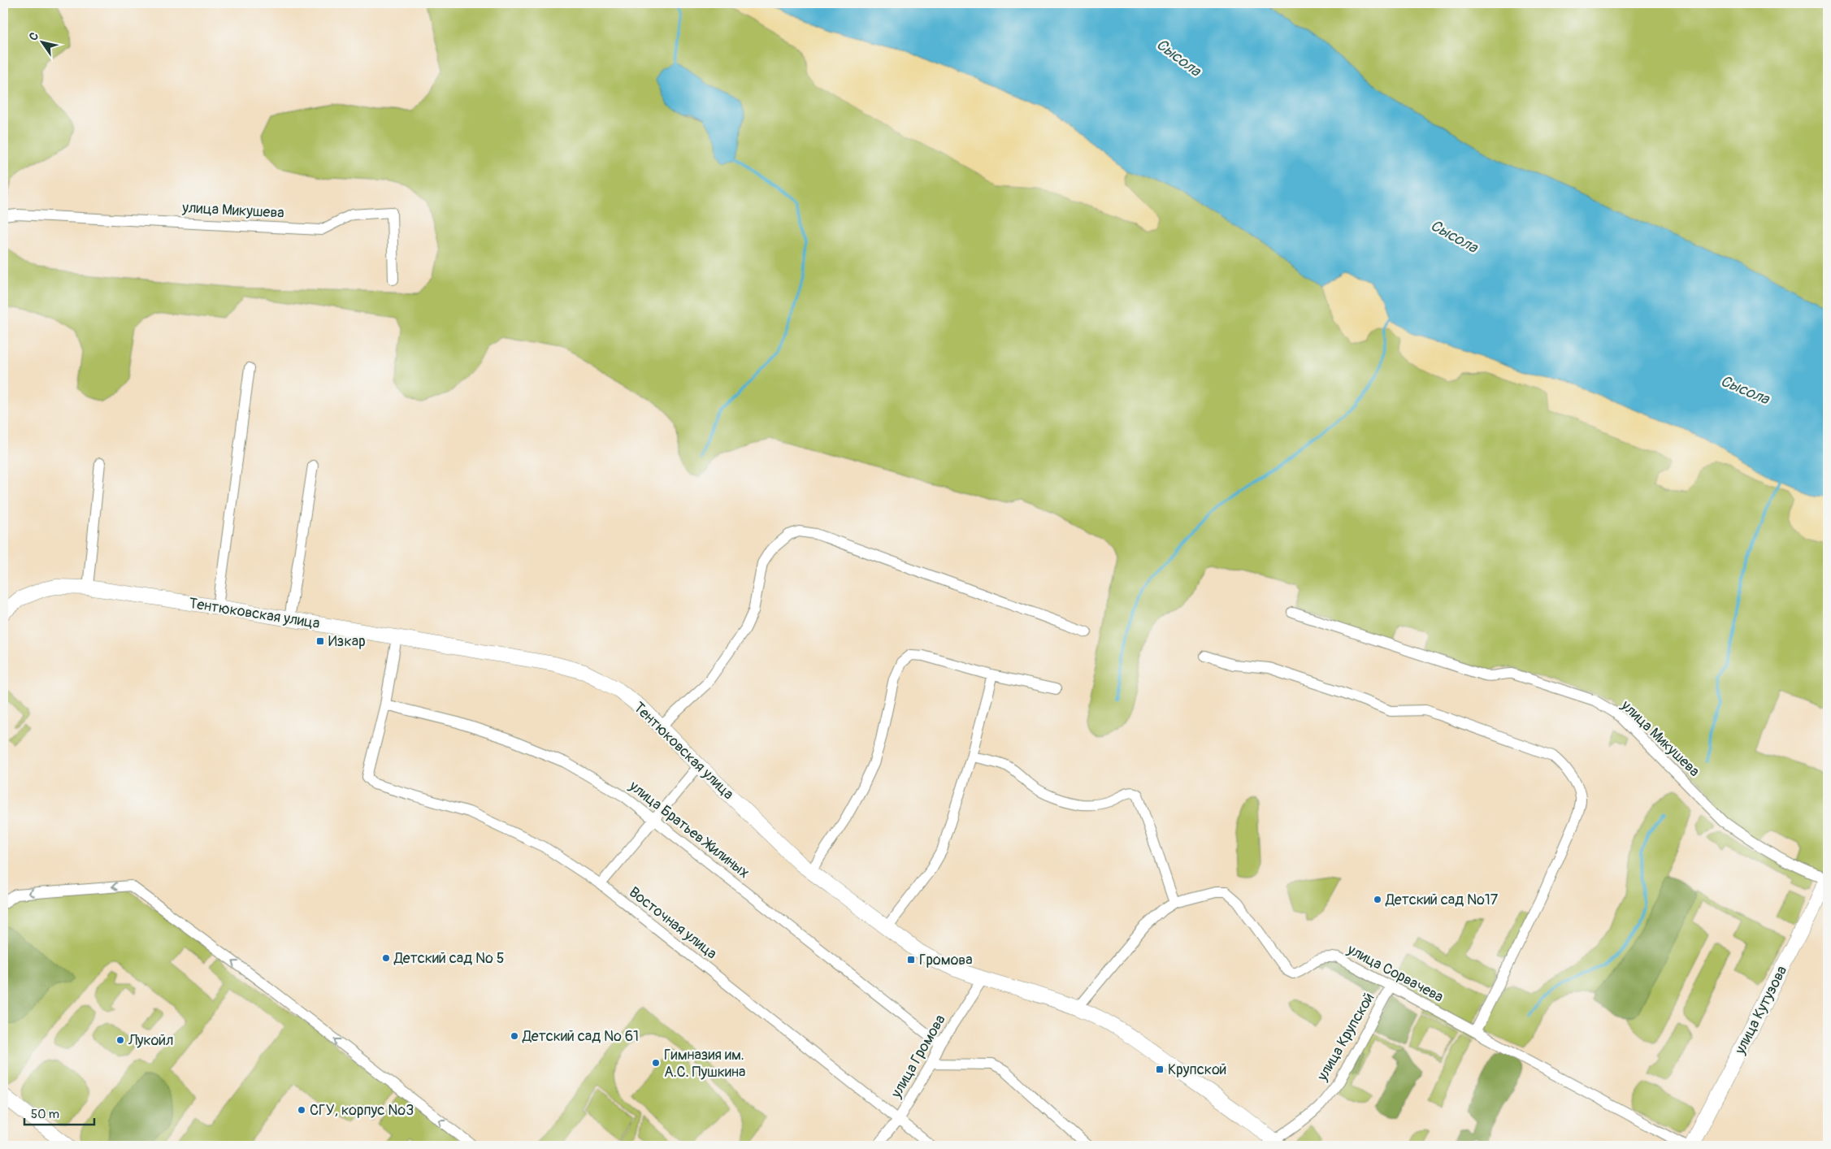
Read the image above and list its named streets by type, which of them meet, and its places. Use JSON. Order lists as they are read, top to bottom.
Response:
{
  "streets": {
    "street": [
      "улица Микушева",
      "Тентюковская улица",
      "улица Братьев Жилиных",
      "Восточная улица",
      "улица Сорвачева",
      "улица Кутузова",
      "улица Крупской",
      "улица Громова"
    ]
  },
  "crossings": [
    ["улица Микушева", "улица Кутузова"],
    ["Тентюковская улица", "улица Сорвачева"],
    ["Тентюковская улица", "улица Крупской"],
    ["Тентюковская улица", "улица Громова"],
    ["улица Братьев Жилиных", "Восточная улица"],
    ["улица Братьев Жилиных", "улица Громова"],
    ["Восточная улица", "улица Громова"],
    ["улица Сорвачева", "улица Крупской"]
  ],
  "water": ["Сысола"],
  "places": {
    "transit": ["Изкар", "Громова", "Крупской"],
    "other": [
      "Детский сад №17",
      "Детский сад № 5",
      "Детский сад № 61",
      "Лукойл",
      "Гимназия им. А.С. Пушкина",
      "СГУ, корпус №3"
    ]
  },
  "scale_bar": "50 m",
  "north": "top left"
}
